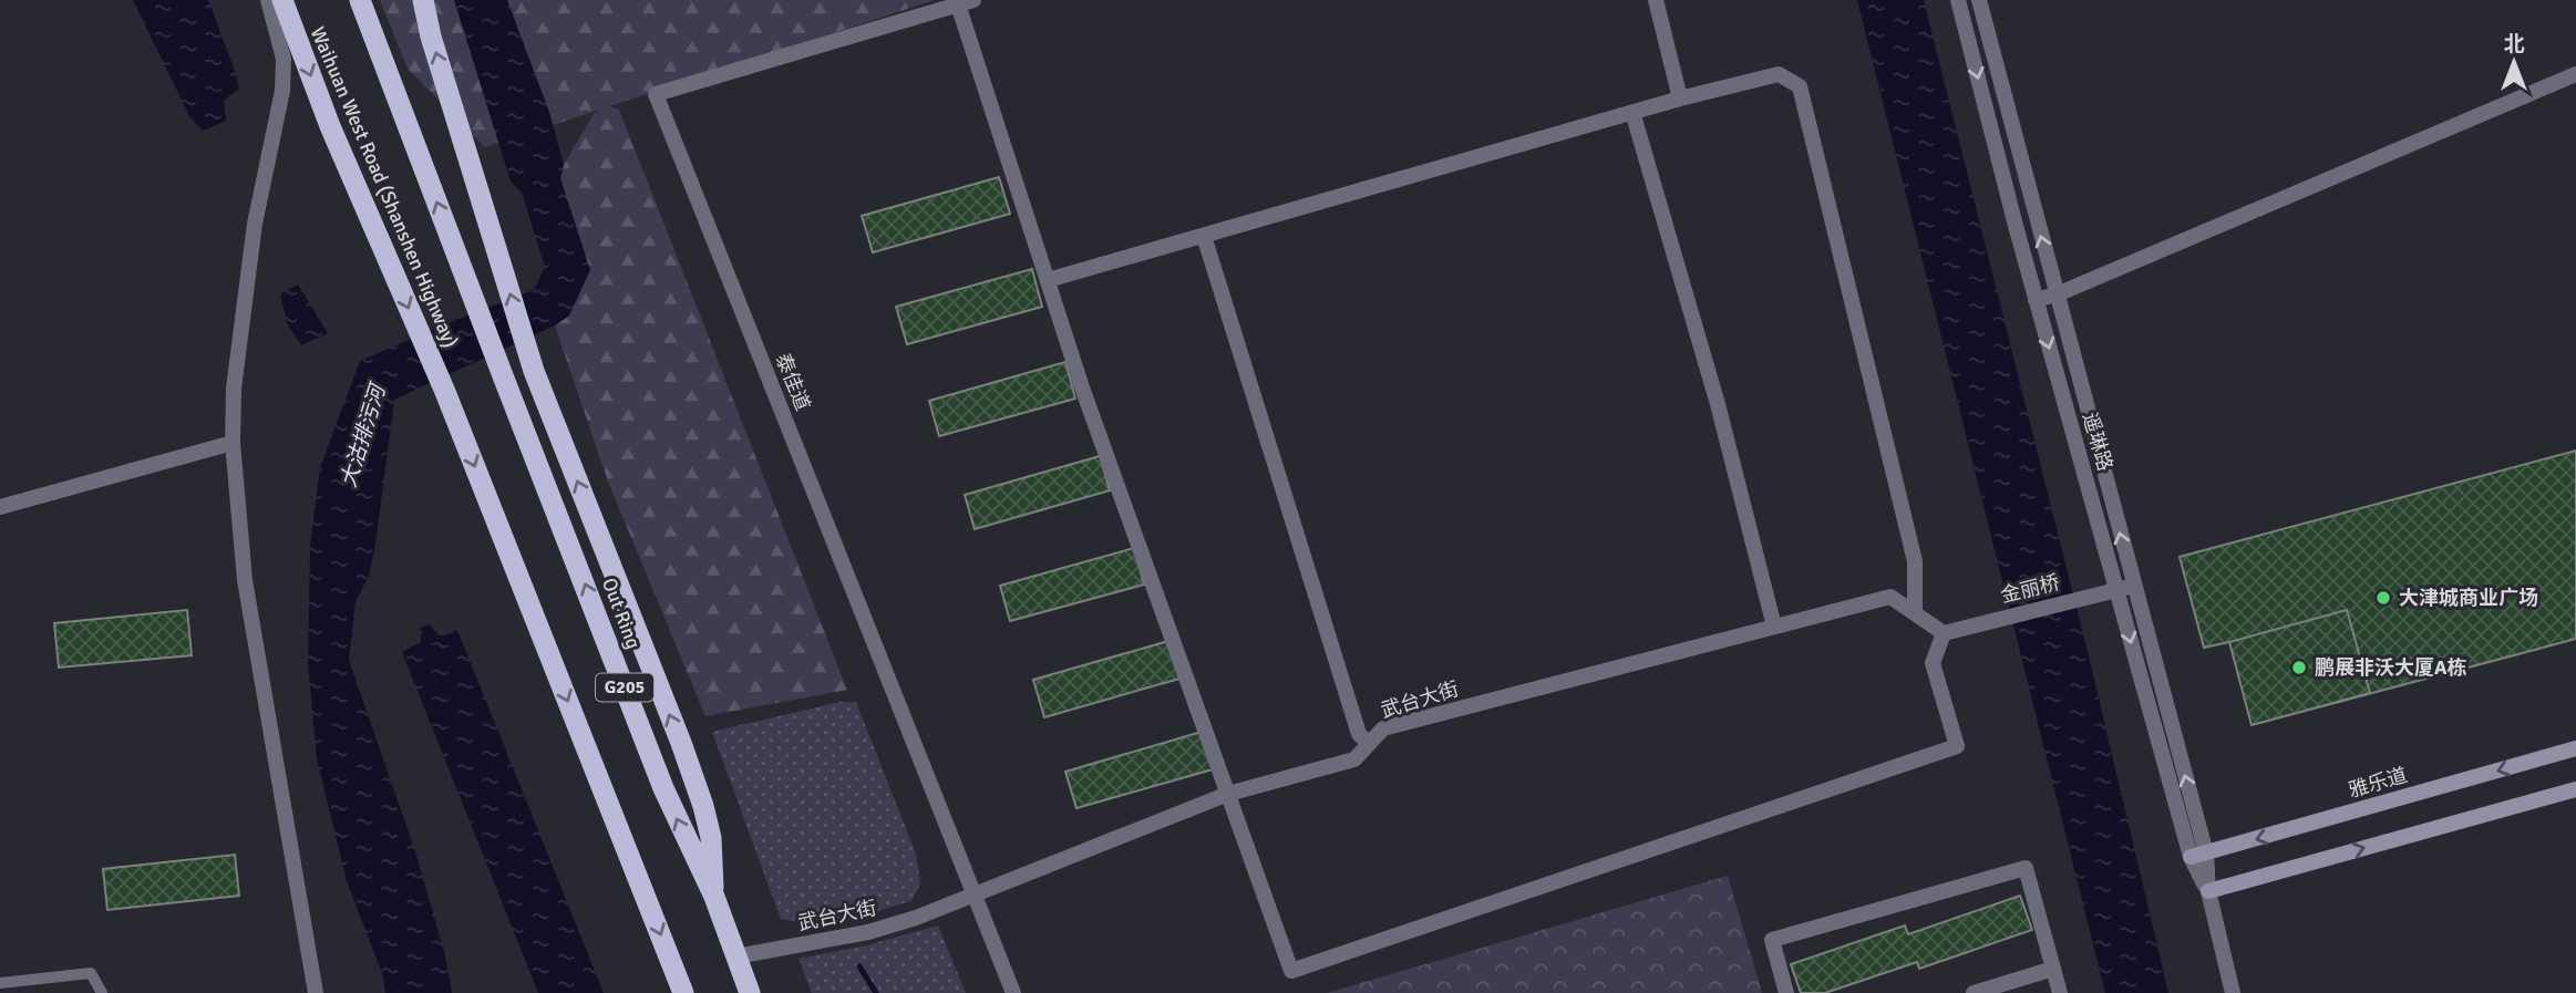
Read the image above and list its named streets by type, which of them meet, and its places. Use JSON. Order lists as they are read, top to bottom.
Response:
{
  "streets": {
    "highway": ["Waihuan West Road (Shanshen Highway)", "Out Ring", "G205"],
    "main road": ["雅乐道"],
    "street": [
      "泰佳道",
      "遥琳路",
      "金丽桥",
      "武台大街"
    ]
  },
  "crossings": [
    ["Waihuan West Road (Shanshen Highway)", "Out Ring"],
    ["泰佳道", "武台大街"],
    ["遥琳路", "金丽桥"],
    ["遥琳路", "雅乐道"],
    ["金丽桥", "武台大街"],
    ["Out Ring", "武台大街"]
  ],
  "water": ["大沽排污河"],
  "places": ["大津城商业广场", "鹏展非沃大厦A栋"],
  "north": "top"
}
